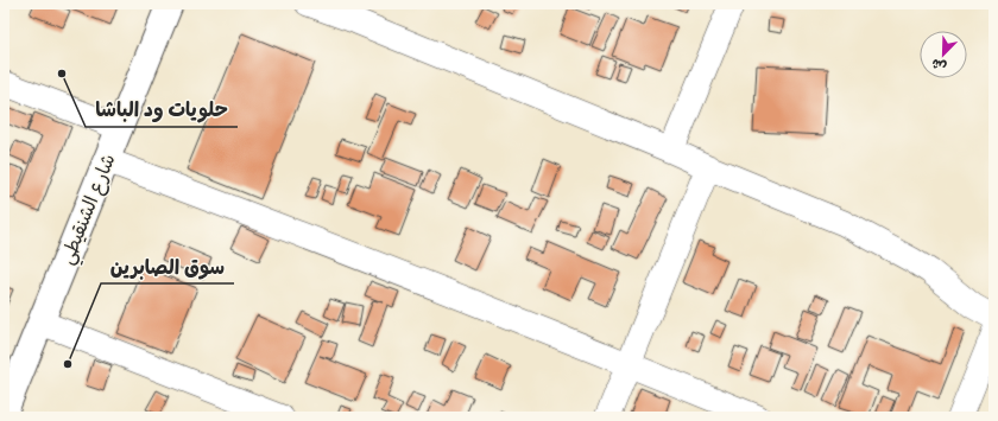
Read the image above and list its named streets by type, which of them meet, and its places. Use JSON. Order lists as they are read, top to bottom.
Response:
{
  "streets": {
    "street": ["شارع الشنقيطي"]
  },
  "places": ["حلويات ود الباشا", "سوق الصابرين"],
  "north": "bottom left"
}
